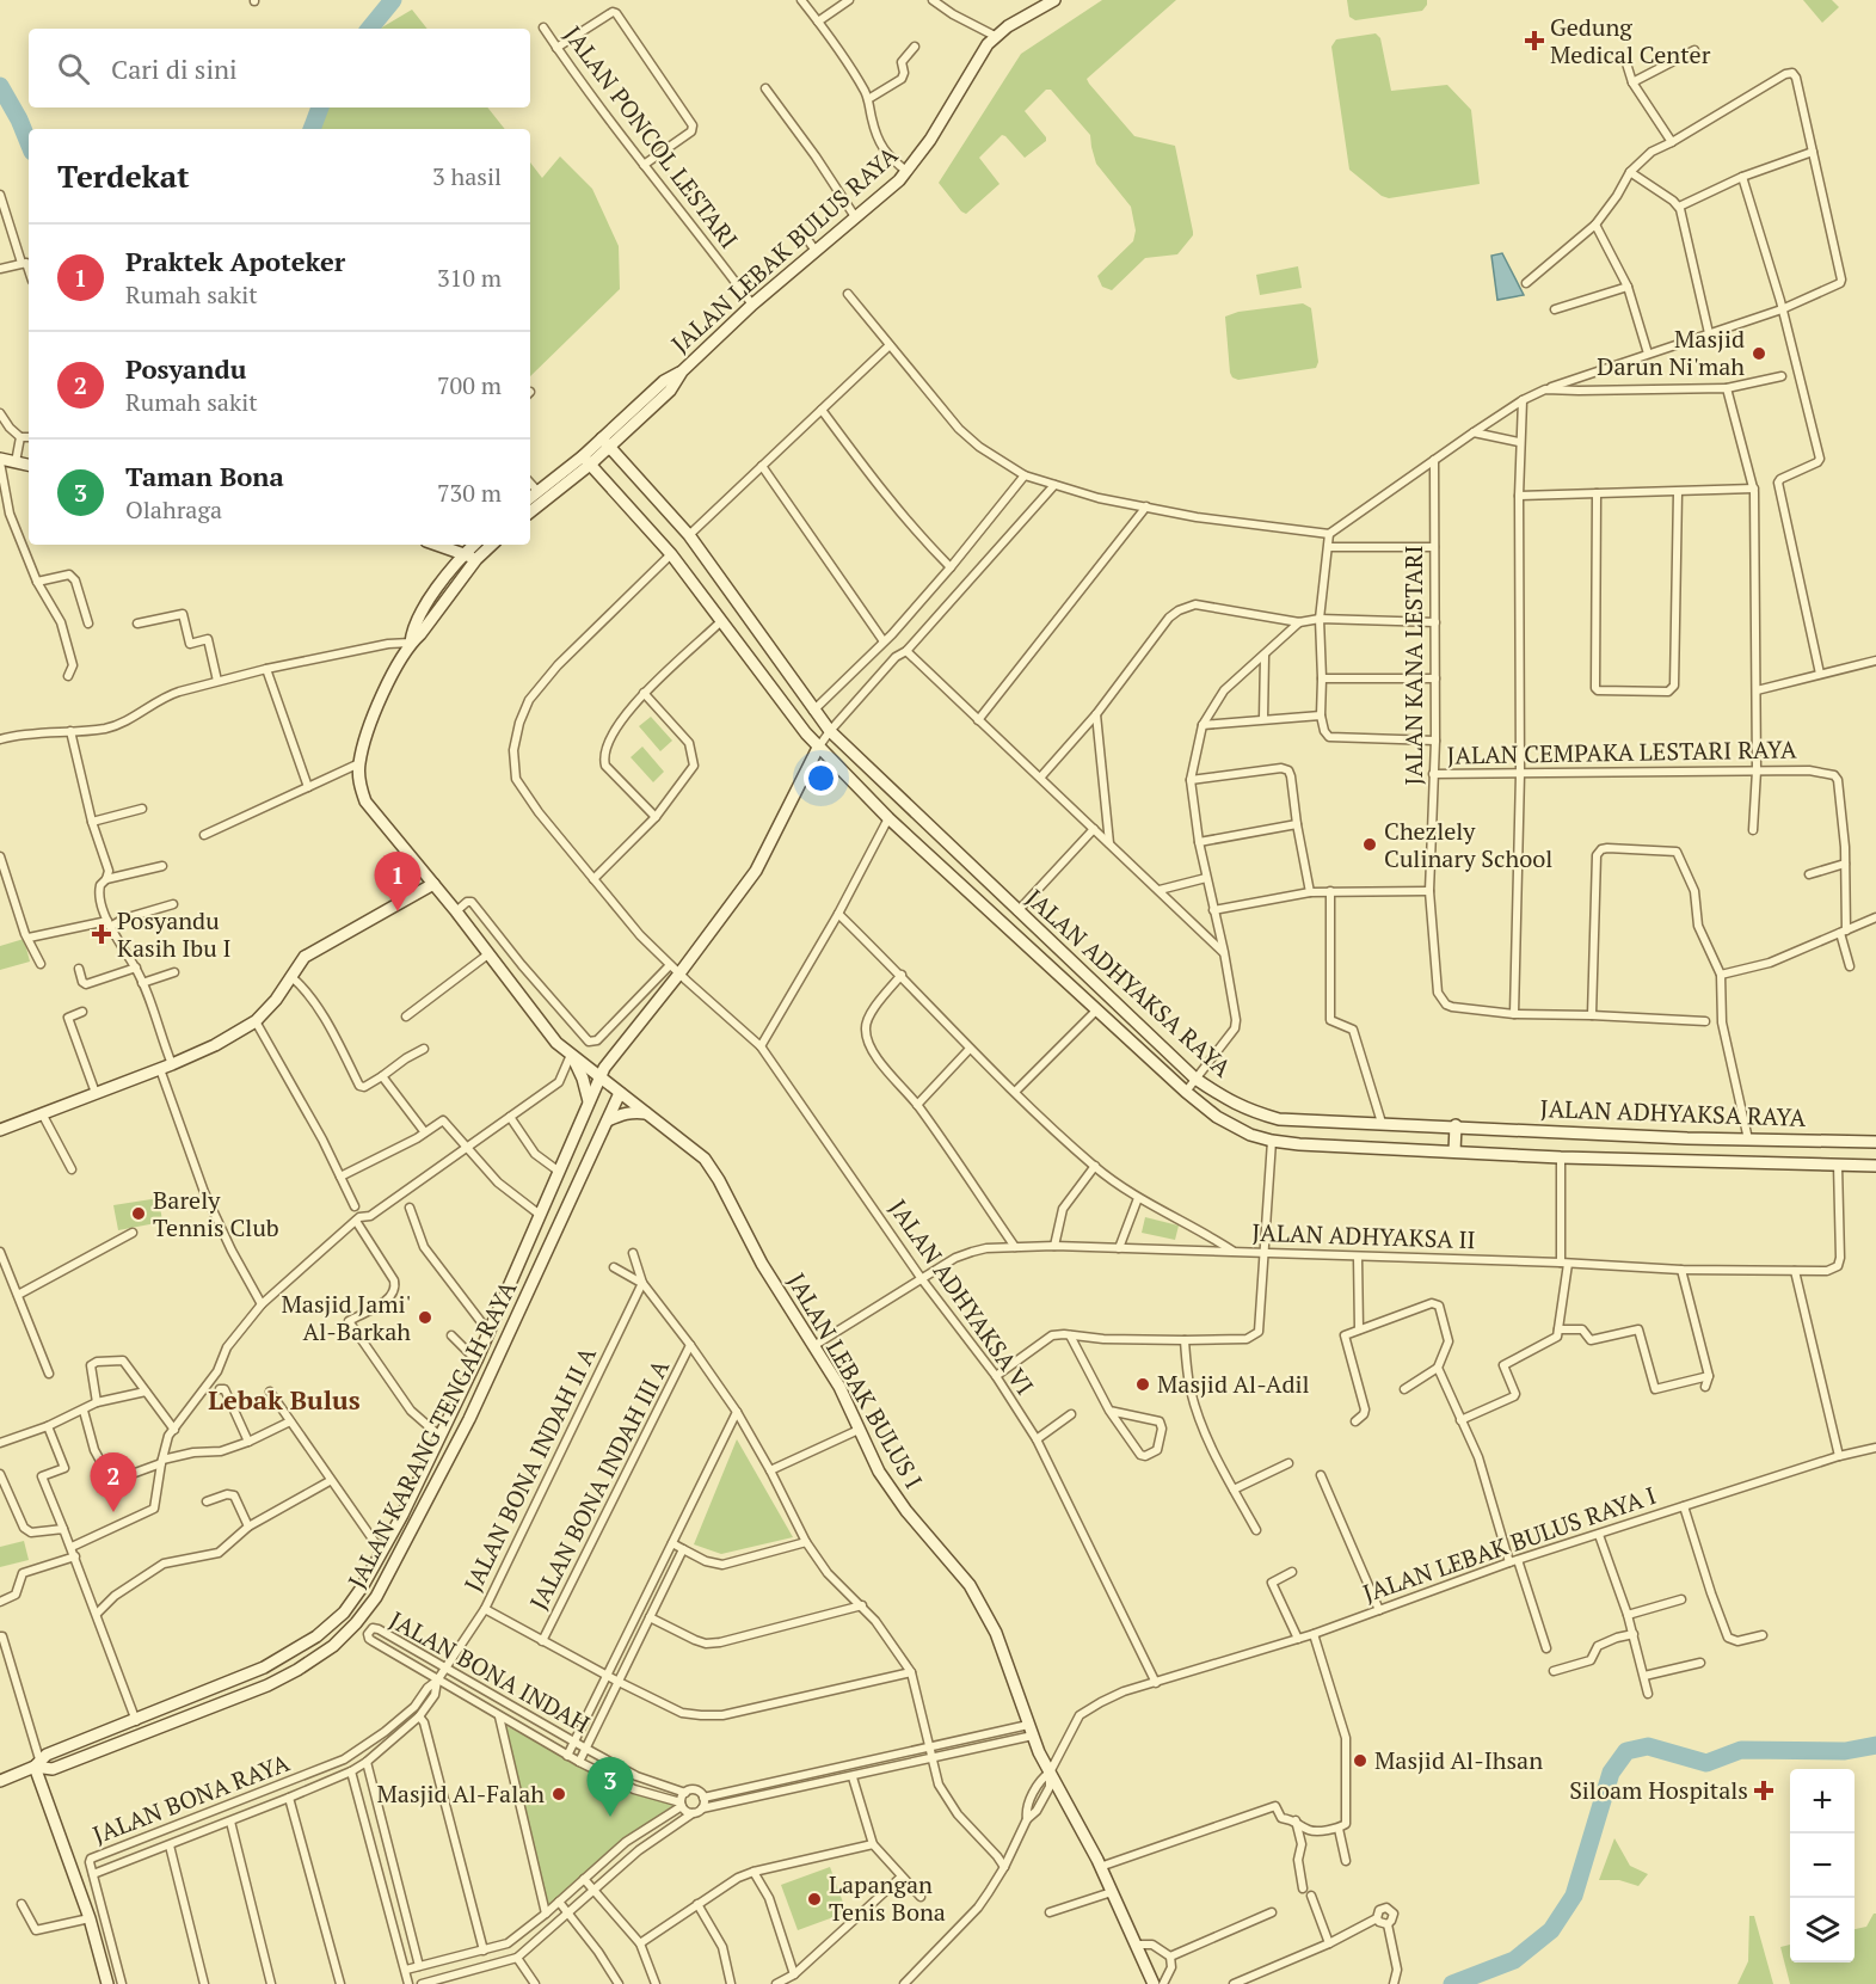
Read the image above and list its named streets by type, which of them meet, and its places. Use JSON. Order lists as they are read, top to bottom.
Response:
{
  "streets": {
    "main road": [
      "JALAN LEBAK BULUS RAYA",
      "JALAN ADHYAKSA RAYA",
      "JALAN LEBAK BULUS I",
      "JALAN KARANG TENGAH RAYA"
    ],
    "street": [
      "JALAN PONCOL LESTARI",
      "JALAN KANA LESTARI",
      "JALAN CEMPAKA LESTARI RAYA",
      "JALAN ADHYAKSA II",
      "JALAN ADHYAKSA VI",
      "JALAN BONA INDAH II A",
      "JALAN BONA INDAH III A",
      "JALAN LEBAK BULUS RAYA I",
      "JALAN BONA INDAH",
      "JALAN BONA RAYA"
    ]
  },
  "crossings": [
    ["JALAN PONCOL LESTARI", "JALAN LEBAK BULUS RAYA"],
    ["JALAN LEBAK BULUS RAYA", "JALAN ADHYAKSA RAYA"],
    ["JALAN KANA LESTARI", "JALAN CEMPAKA LESTARI RAYA"],
    ["JALAN ADHYAKSA RAYA", "JALAN ADHYAKSA II"],
    ["JALAN ADHYAKSA RAYA", "JALAN ADHYAKSA VI"],
    ["JALAN ADHYAKSA II", "JALAN ADHYAKSA VI"],
    ["JALAN ADHYAKSA II", "JALAN LEBAK BULUS I"],
    ["JALAN ADHYAKSA VI", "JALAN LEBAK BULUS RAYA I"],
    ["JALAN LEBAK BULUS I", "JALAN KARANG TENGAH RAYA"],
    ["JALAN LEBAK BULUS I", "JALAN LEBAK BULUS RAYA I"],
    ["JALAN BONA INDAH II A", "JALAN BONA INDAH"],
    ["JALAN BONA INDAH II A", "JALAN BONA RAYA"],
    ["JALAN BONA INDAH", "JALAN BONA RAYA"]
  ],
  "districts": ["Lebak Bulus"],
  "places": {
    "health": ["Gedung Medical Center", "Posyandu Kasih Ibu I", "Siloam Hospitals"],
    "other": [
      "Masjid Darun Ni'mah",
      "Chezlely Culinary School",
      "Barely Tennis Club",
      "Masjid Jami' Al-Barkah",
      "Masjid Al-Adil",
      "Masjid Al-Ihsan",
      "Masjid Al-Falah",
      "Lapangan Tenis Bona"
    ]
  },
  "page": {
    "search": "Cari di sini",
    "heading": ["Terdekat", "3 hasil"],
    "list": [
      {
        "mark": "1",
        "name": "Praktek Apoteker",
        "note": "Rumah sakit",
        "value": "310 m"
      },
      {
        "mark": "2",
        "name": "Posyandu",
        "note": "Rumah sakit",
        "value": "700 m"
      },
      {
        "mark": "3",
        "name": "Taman Bona",
        "note": "Olahraga",
        "value": "730 m"
      }
    ],
    "pins": ["1", "2", "3"],
    "map_buttons": ["+", "−"]
  }
}
